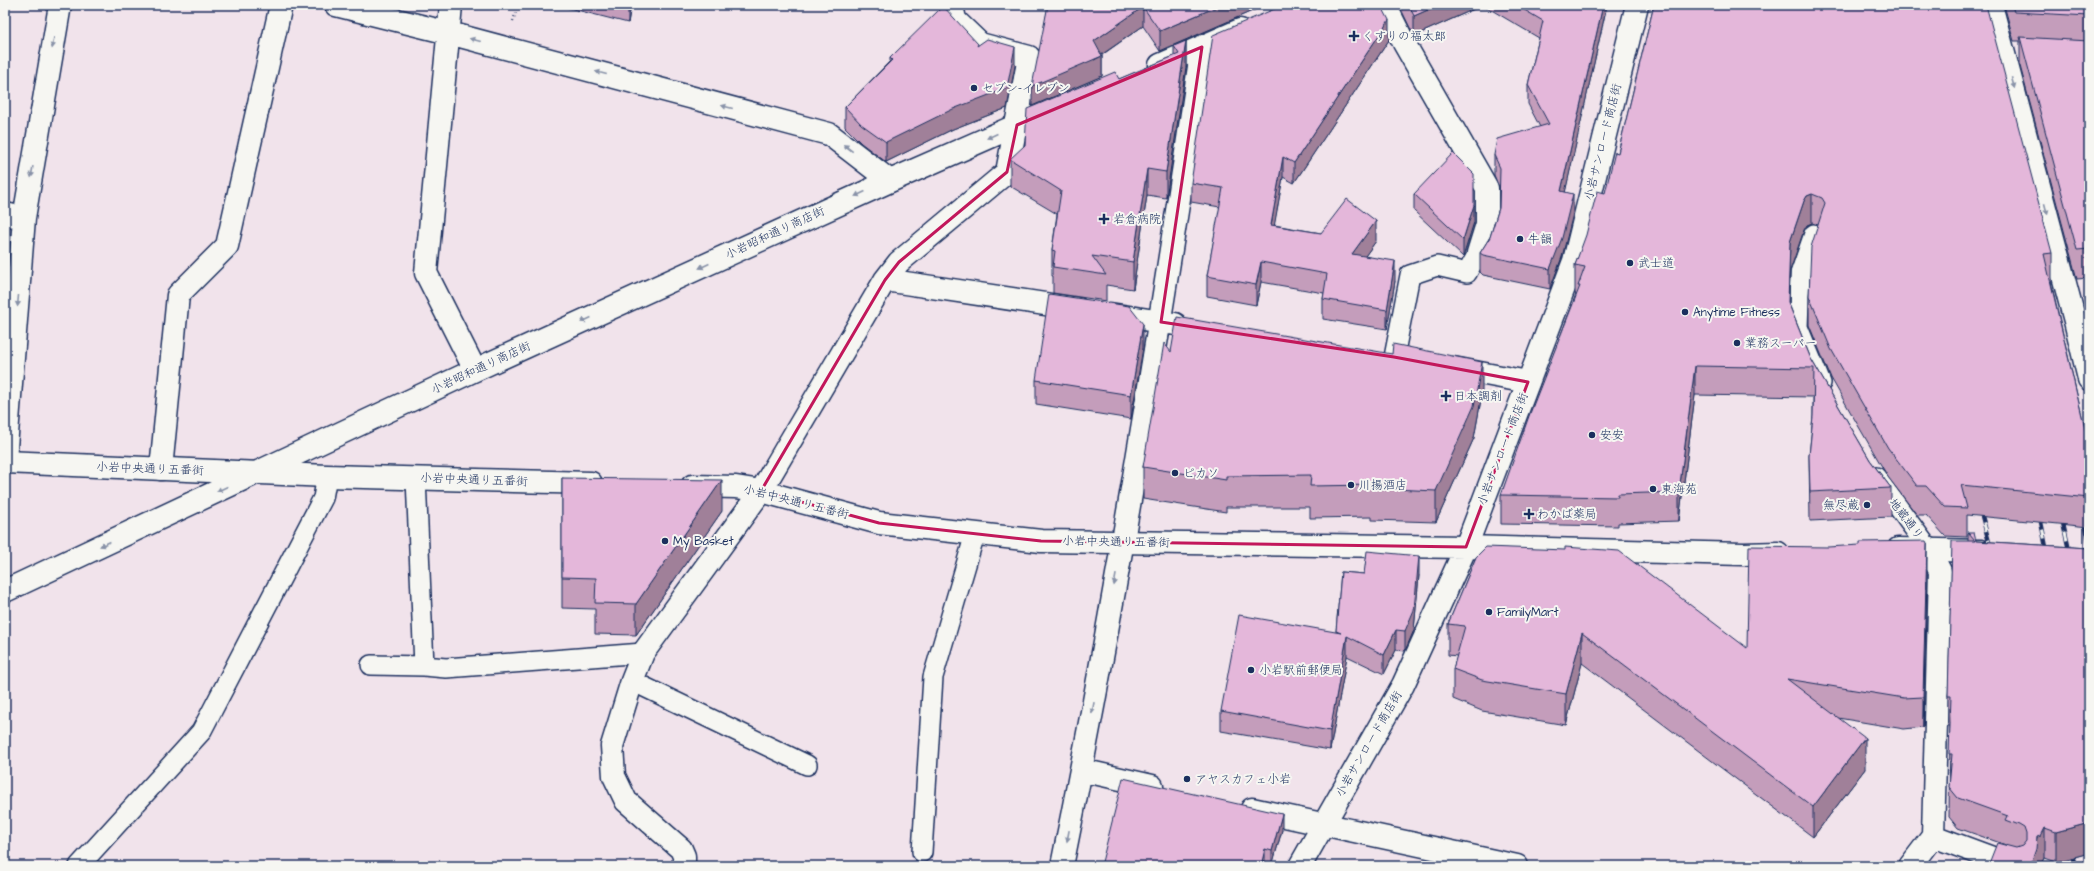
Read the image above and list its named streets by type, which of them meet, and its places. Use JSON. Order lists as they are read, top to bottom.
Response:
{
  "streets": {
    "street": [
      "小岩サンロード商店街",
      "小岩昭和通り商店街",
      "小岩中央通り五番街",
      "地蔵通り"
    ]
  },
  "crossings": [
    ["小岩サンロード商店街", "小岩中央通り五番街"],
    ["小岩昭和通り商店街", "小岩中央通り五番街"]
  ],
  "one_way": ["小岩昭和通り商店街"],
  "places": {
    "health": [
      "くすりの福太郎",
      "岩倉病院",
      "日本調剤",
      "わかば薬局"
    ],
    "other": [
      "セブン-イレブン",
      "牛韻",
      "武士道",
      "Anytime Fitness",
      "業務スーパー",
      "安安",
      "ピカソ",
      "川揚酒店",
      "東海苑",
      "無尽蔵",
      "My Basket",
      "FamilyMart",
      "小岩駅前郵便局",
      "アヤスカフェ小岩"
    ]
  }
}
